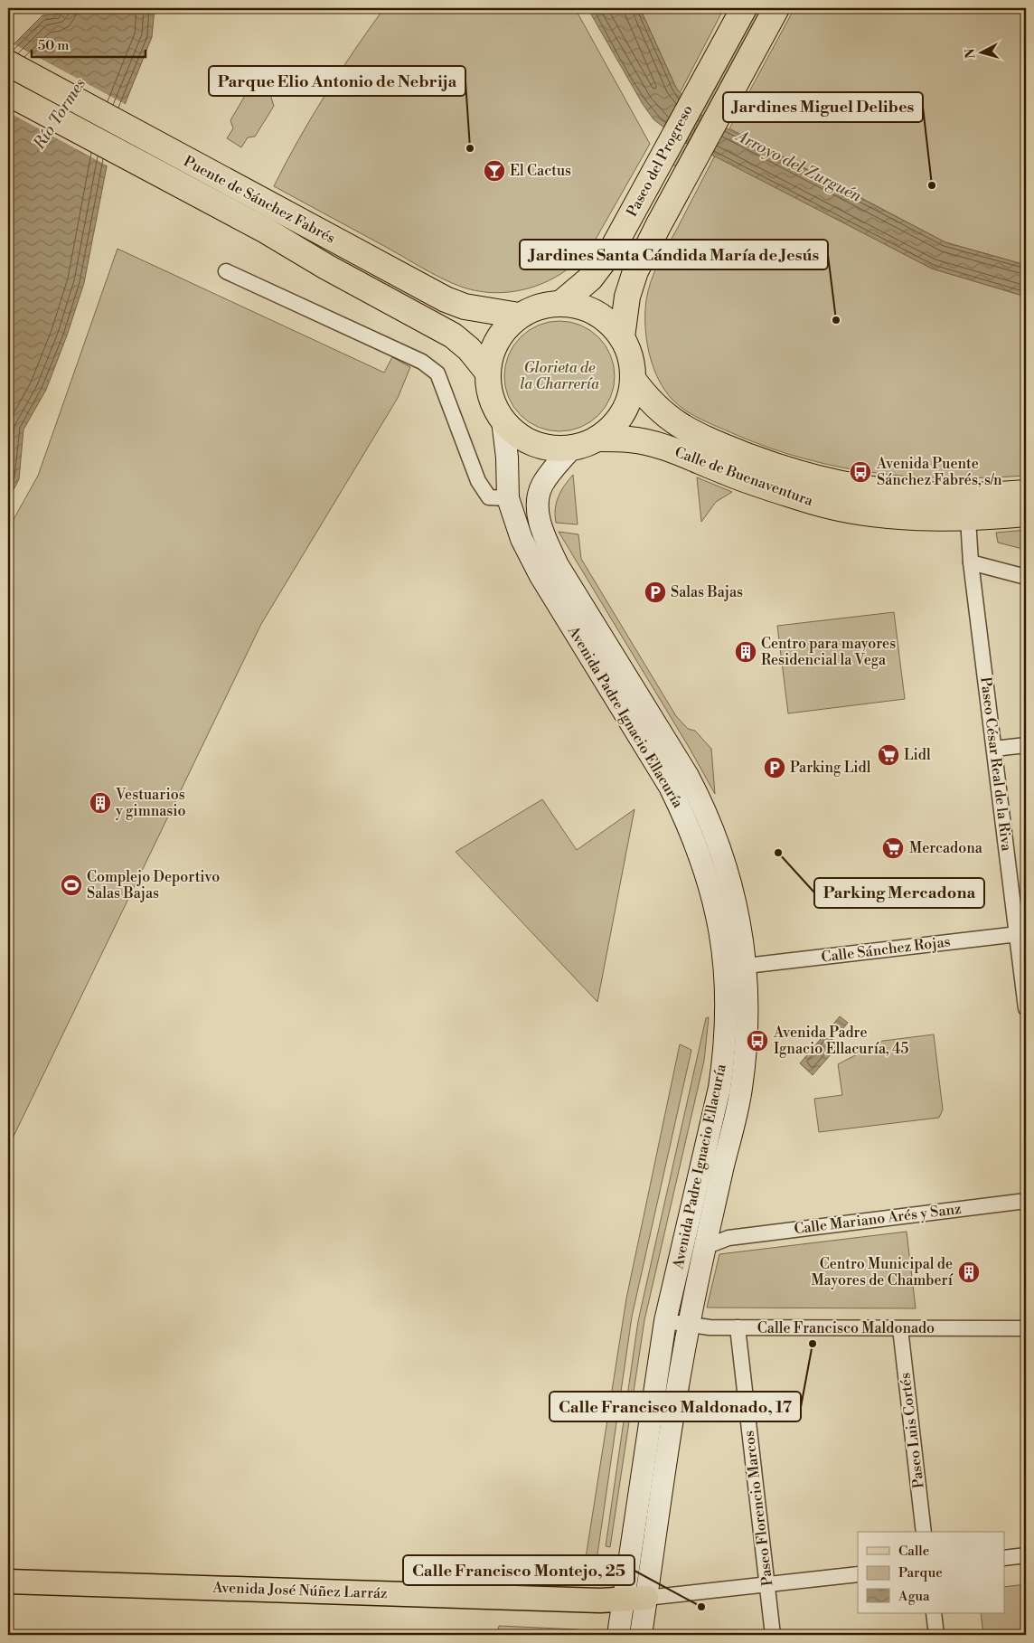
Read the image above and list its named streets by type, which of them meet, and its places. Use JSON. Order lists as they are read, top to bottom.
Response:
{
  "streets": {
    "highway": ["Paseo del Progreso", "Puente de Sánchez Fabrés", "Calle de Buenaventura"],
    "main road": ["Avenida Padre Ignacio Ellacuría", "Avenida José Núñez Larráz"],
    "street": [
      "Paseo César Real de la Riva",
      "Calle Sánchez Rojas",
      "Calle Mariano Arés y Sanz",
      "Calle Francisco Maldonado",
      "Paseo Luis Cortés",
      "Paseo Florencio Marcos"
    ]
  },
  "crossings": [
    ["Paseo del Progreso", "Puente de Sánchez Fabrés"],
    ["Paseo del Progreso", "Calle de Buenaventura"],
    ["Paseo del Progreso", "Avenida Padre Ignacio Ellacuría"],
    ["Puente de Sánchez Fabrés", "Calle de Buenaventura"],
    ["Puente de Sánchez Fabrés", "Avenida Padre Ignacio Ellacuría"],
    ["Calle de Buenaventura", "Avenida Padre Ignacio Ellacuría"],
    ["Calle de Buenaventura", "Paseo César Real de la Riva"],
    ["Avenida Padre Ignacio Ellacuría", "Calle Sánchez Rojas"],
    ["Avenida Padre Ignacio Ellacuría", "Calle Mariano Arés y Sanz"],
    ["Avenida Padre Ignacio Ellacuría", "Calle Francisco Maldonado"],
    ["Avenida Padre Ignacio Ellacuría", "Avenida José Núñez Larráz"],
    ["Paseo César Real de la Riva", "Calle Sánchez Rojas"],
    ["Calle Francisco Maldonado", "Paseo Luis Cortés"],
    ["Calle Francisco Maldonado", "Paseo Florencio Marcos"]
  ],
  "water": ["Río Tormes", "Arroyo del Zurguén"],
  "parks": ["Glorieta de la Charrería"],
  "places": {
    "other": [
      "Parque Elio Antonio de Nebrija",
      "Jardines Miguel Delibes",
      "Jardines Santa Cándida María de Jesús",
      "Parking Mercadona",
      "Calle Francisco Maldonado, 17",
      "Calle Francisco Montejo, 25"
    ],
    "bar": ["El Cactus"],
    "bus stop": ["Avenida Puente Sánchez Fabrés, s/n", "Avenida Padre Ignacio Ellacuría, 45"],
    "parking": ["Salas Bajas", "Parking Lidl"],
    "building": ["Centro para mayores Residencial la Vega", "Vestuarios y gimnasio", "Centro Municipal de Mayores de Chamberí"],
    "supermarket": ["Lidl", "Mercadona"],
    "sports": ["Complejo Deportivo Salas Bajas"]
  },
  "legend": ["Calle", "Parque", "Agua"],
  "scale_bar": "50 m",
  "north": "left"
}
